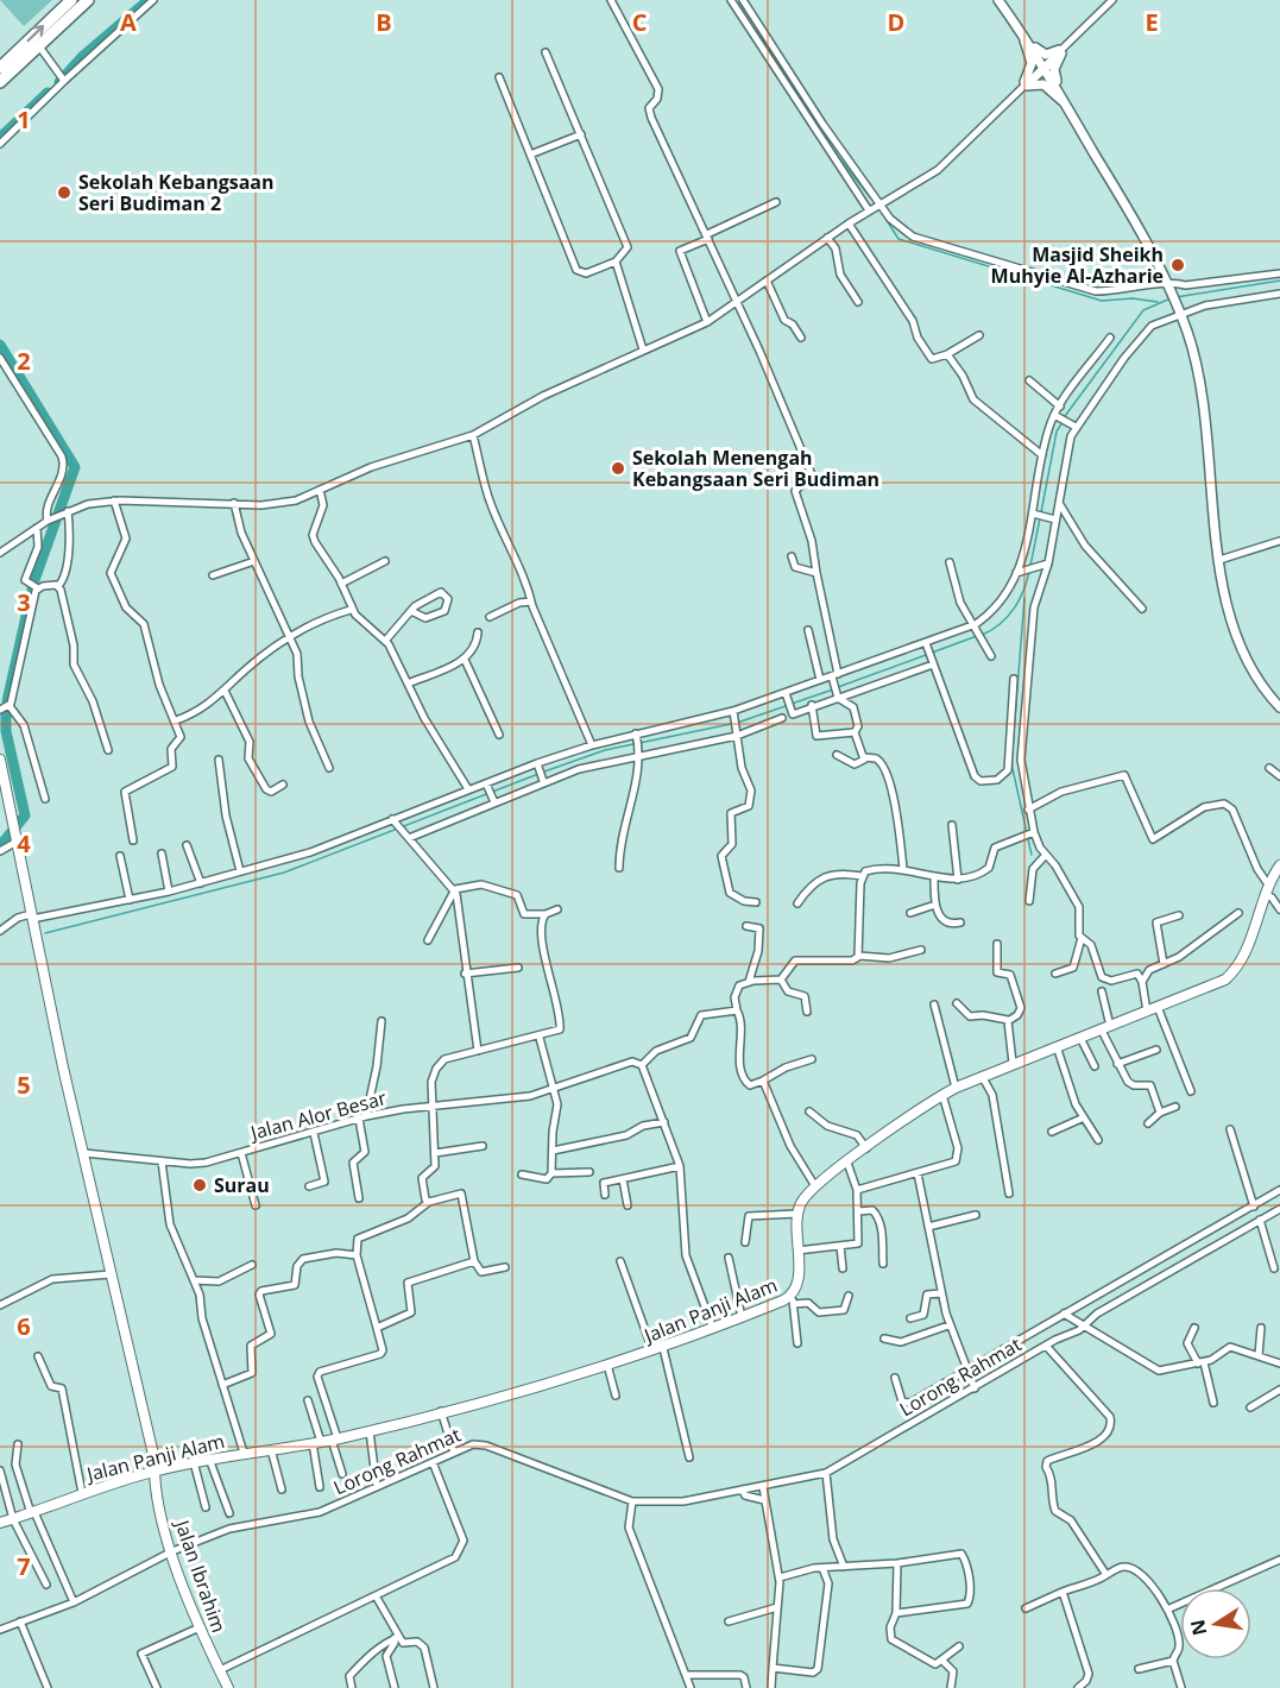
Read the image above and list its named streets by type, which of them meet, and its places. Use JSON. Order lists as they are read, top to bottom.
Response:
{
  "streets": {
    "main road": ["Jalan Panji Alam", "Jalan Ibrahim"],
    "street": ["Jalan Alor Besar", "Lorong Rahmat"]
  },
  "crossings": [
    ["Jalan Alor Besar", "Jalan Ibrahim"],
    ["Jalan Panji Alam", "Jalan Ibrahim"],
    ["Lorong Rahmat", "Jalan Ibrahim"]
  ],
  "places": [
    "Sekolah Kebangsaan Seri Budiman 2",
    "Masjid Sheikh Muhyie Al-Azharie",
    "Sekolah Menengah Kebangsaan Seri Budiman",
    "Surau"
  ],
  "north": "left",
  "grid": {
    "columns": [
      "A",
      "B",
      "C",
      "D",
      "E"
    ],
    "rows": [
      "1",
      "2",
      "3",
      "4",
      "5",
      "6",
      "7"
    ]
  }
}
